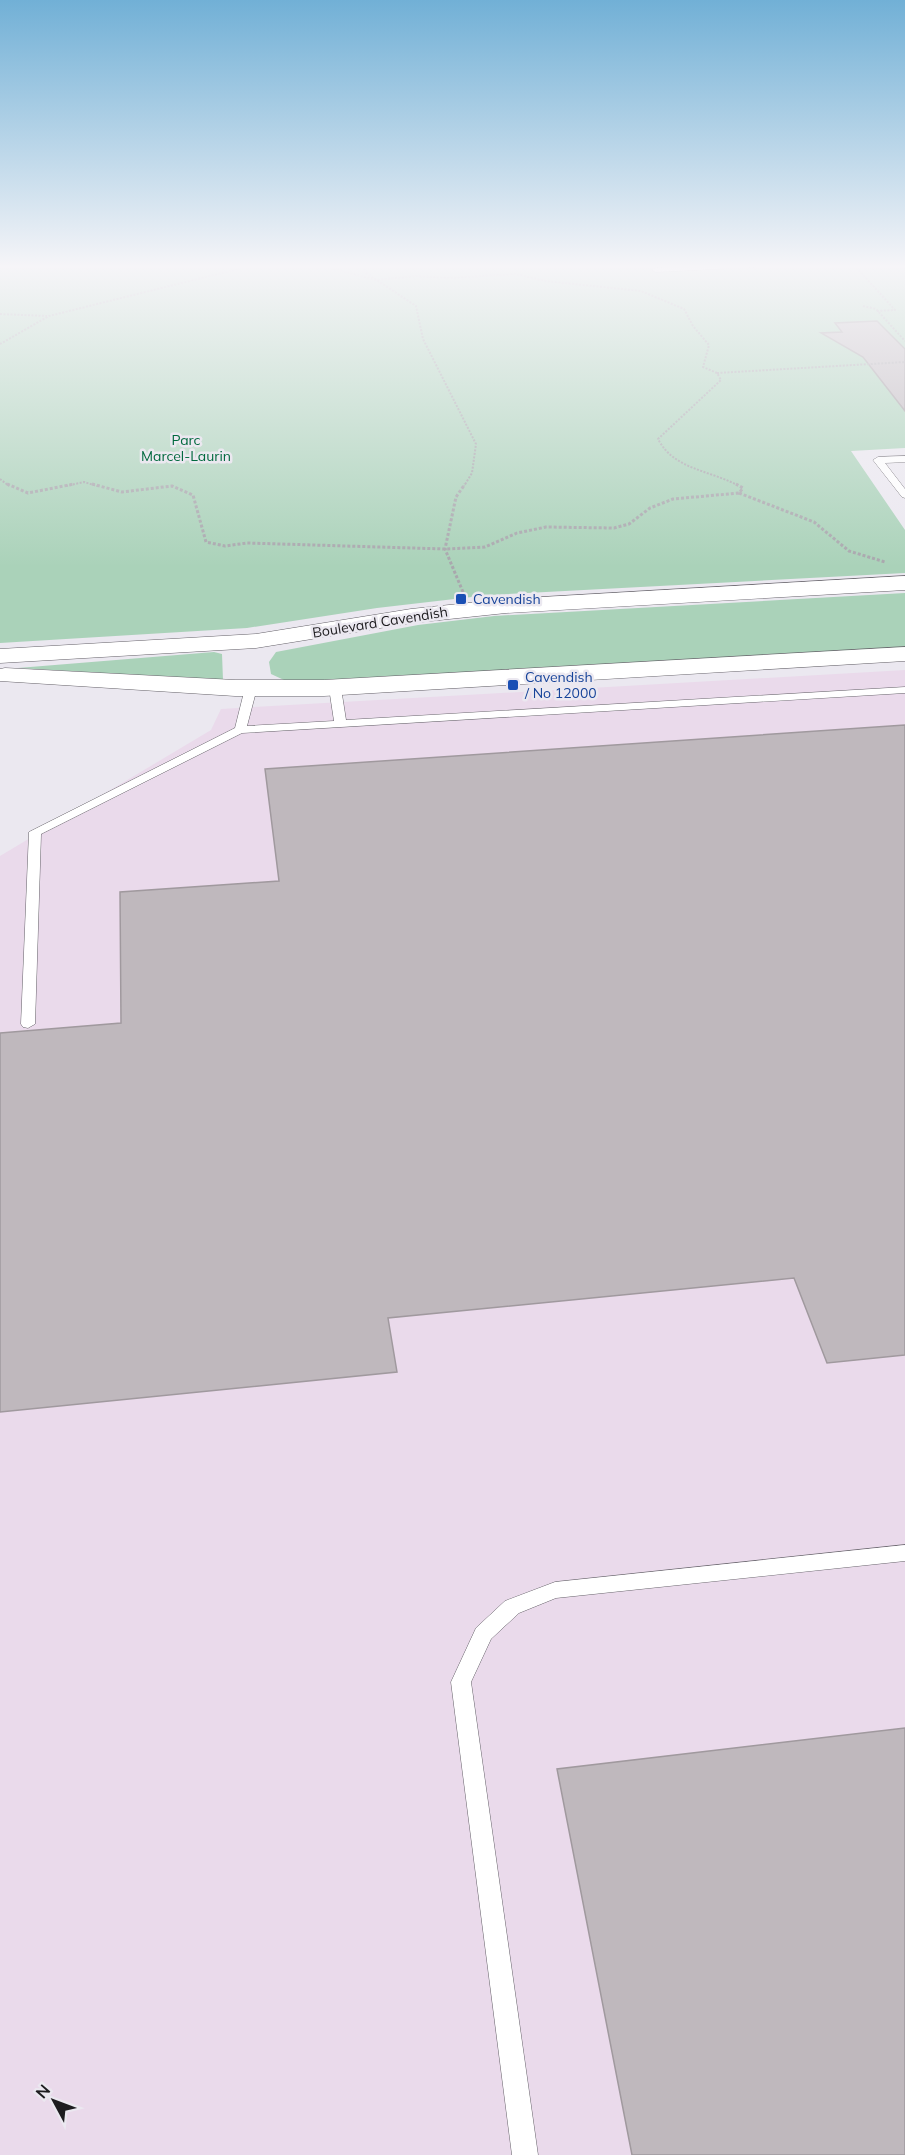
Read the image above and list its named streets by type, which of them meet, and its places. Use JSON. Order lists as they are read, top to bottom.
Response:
{
  "streets": {
    "main road": ["Boulevard Cavendish"]
  },
  "parks": ["Parc Marcel-Laurin"],
  "places": {
    "transit": ["Cavendish", "Cavendish / No 12000"]
  },
  "north": "top left"
}
